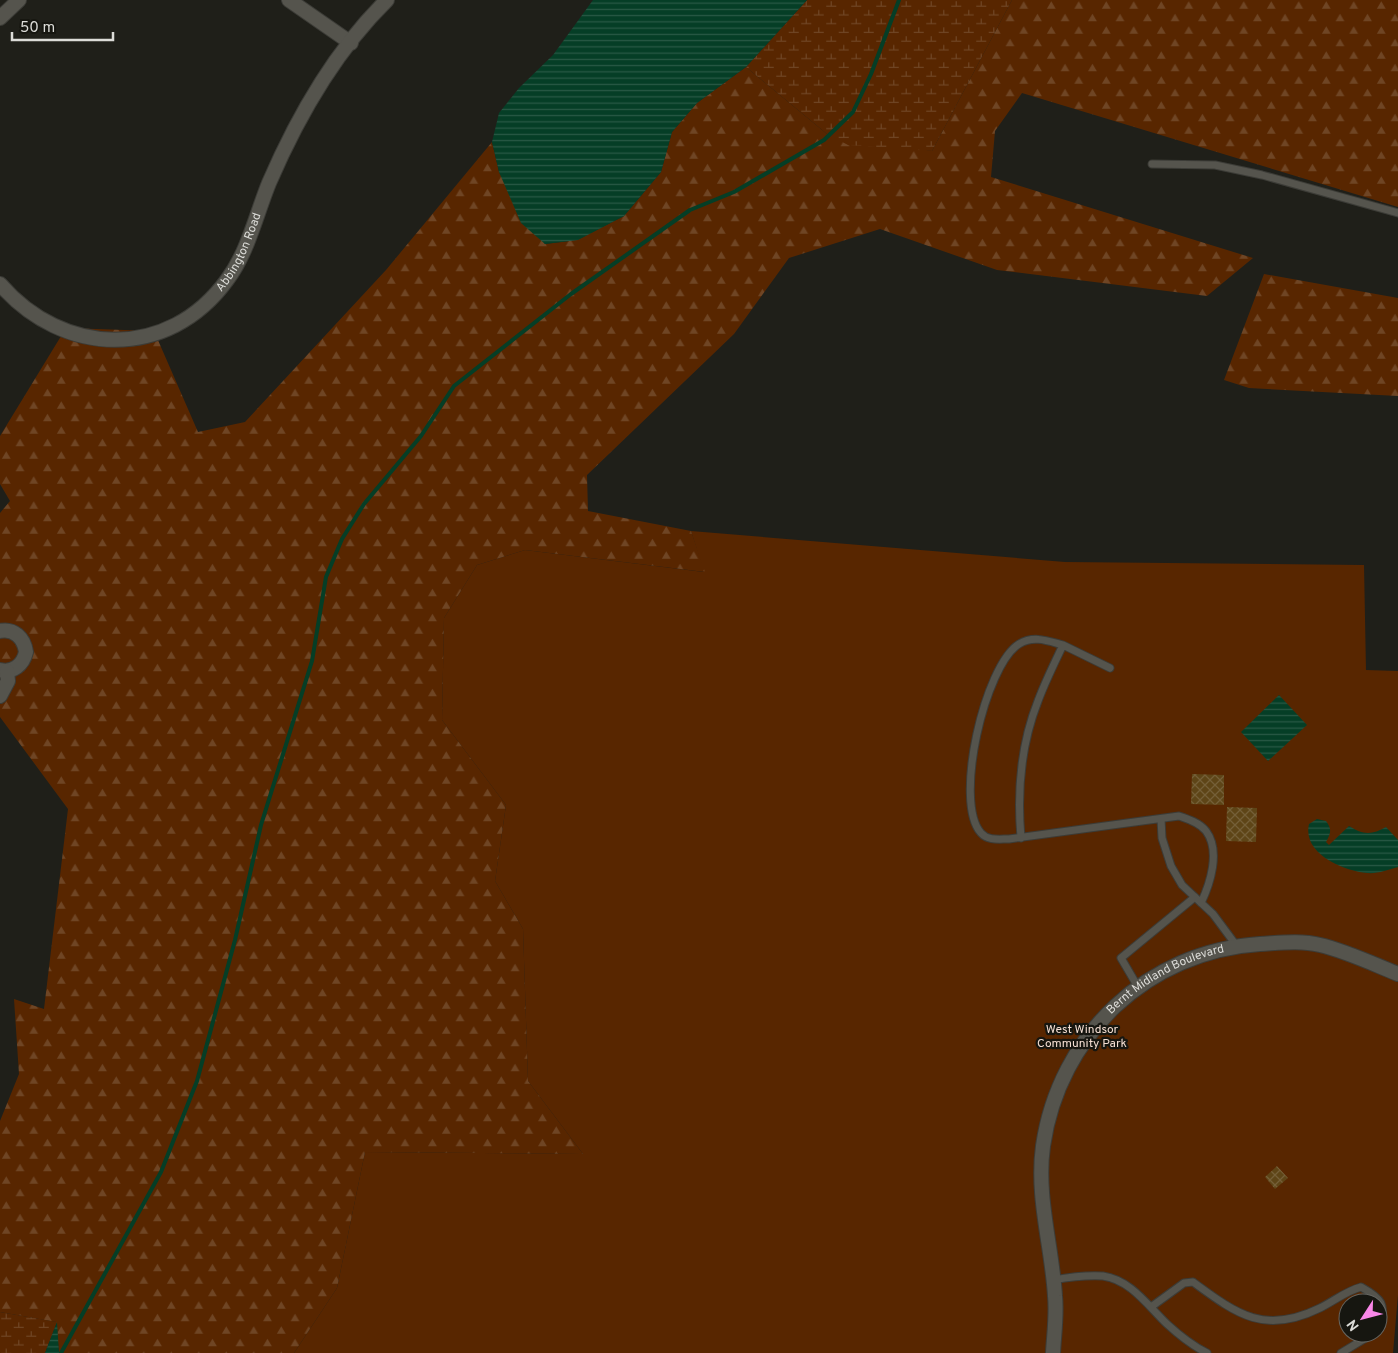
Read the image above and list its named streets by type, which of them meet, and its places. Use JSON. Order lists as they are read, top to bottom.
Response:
{
  "streets": {
    "street": ["Abbington Road", "Bernt Midland Boulevard"]
  },
  "parks": ["West Windsor Community Park"],
  "scale_bar": "50 m",
  "north": "bottom left"
}
